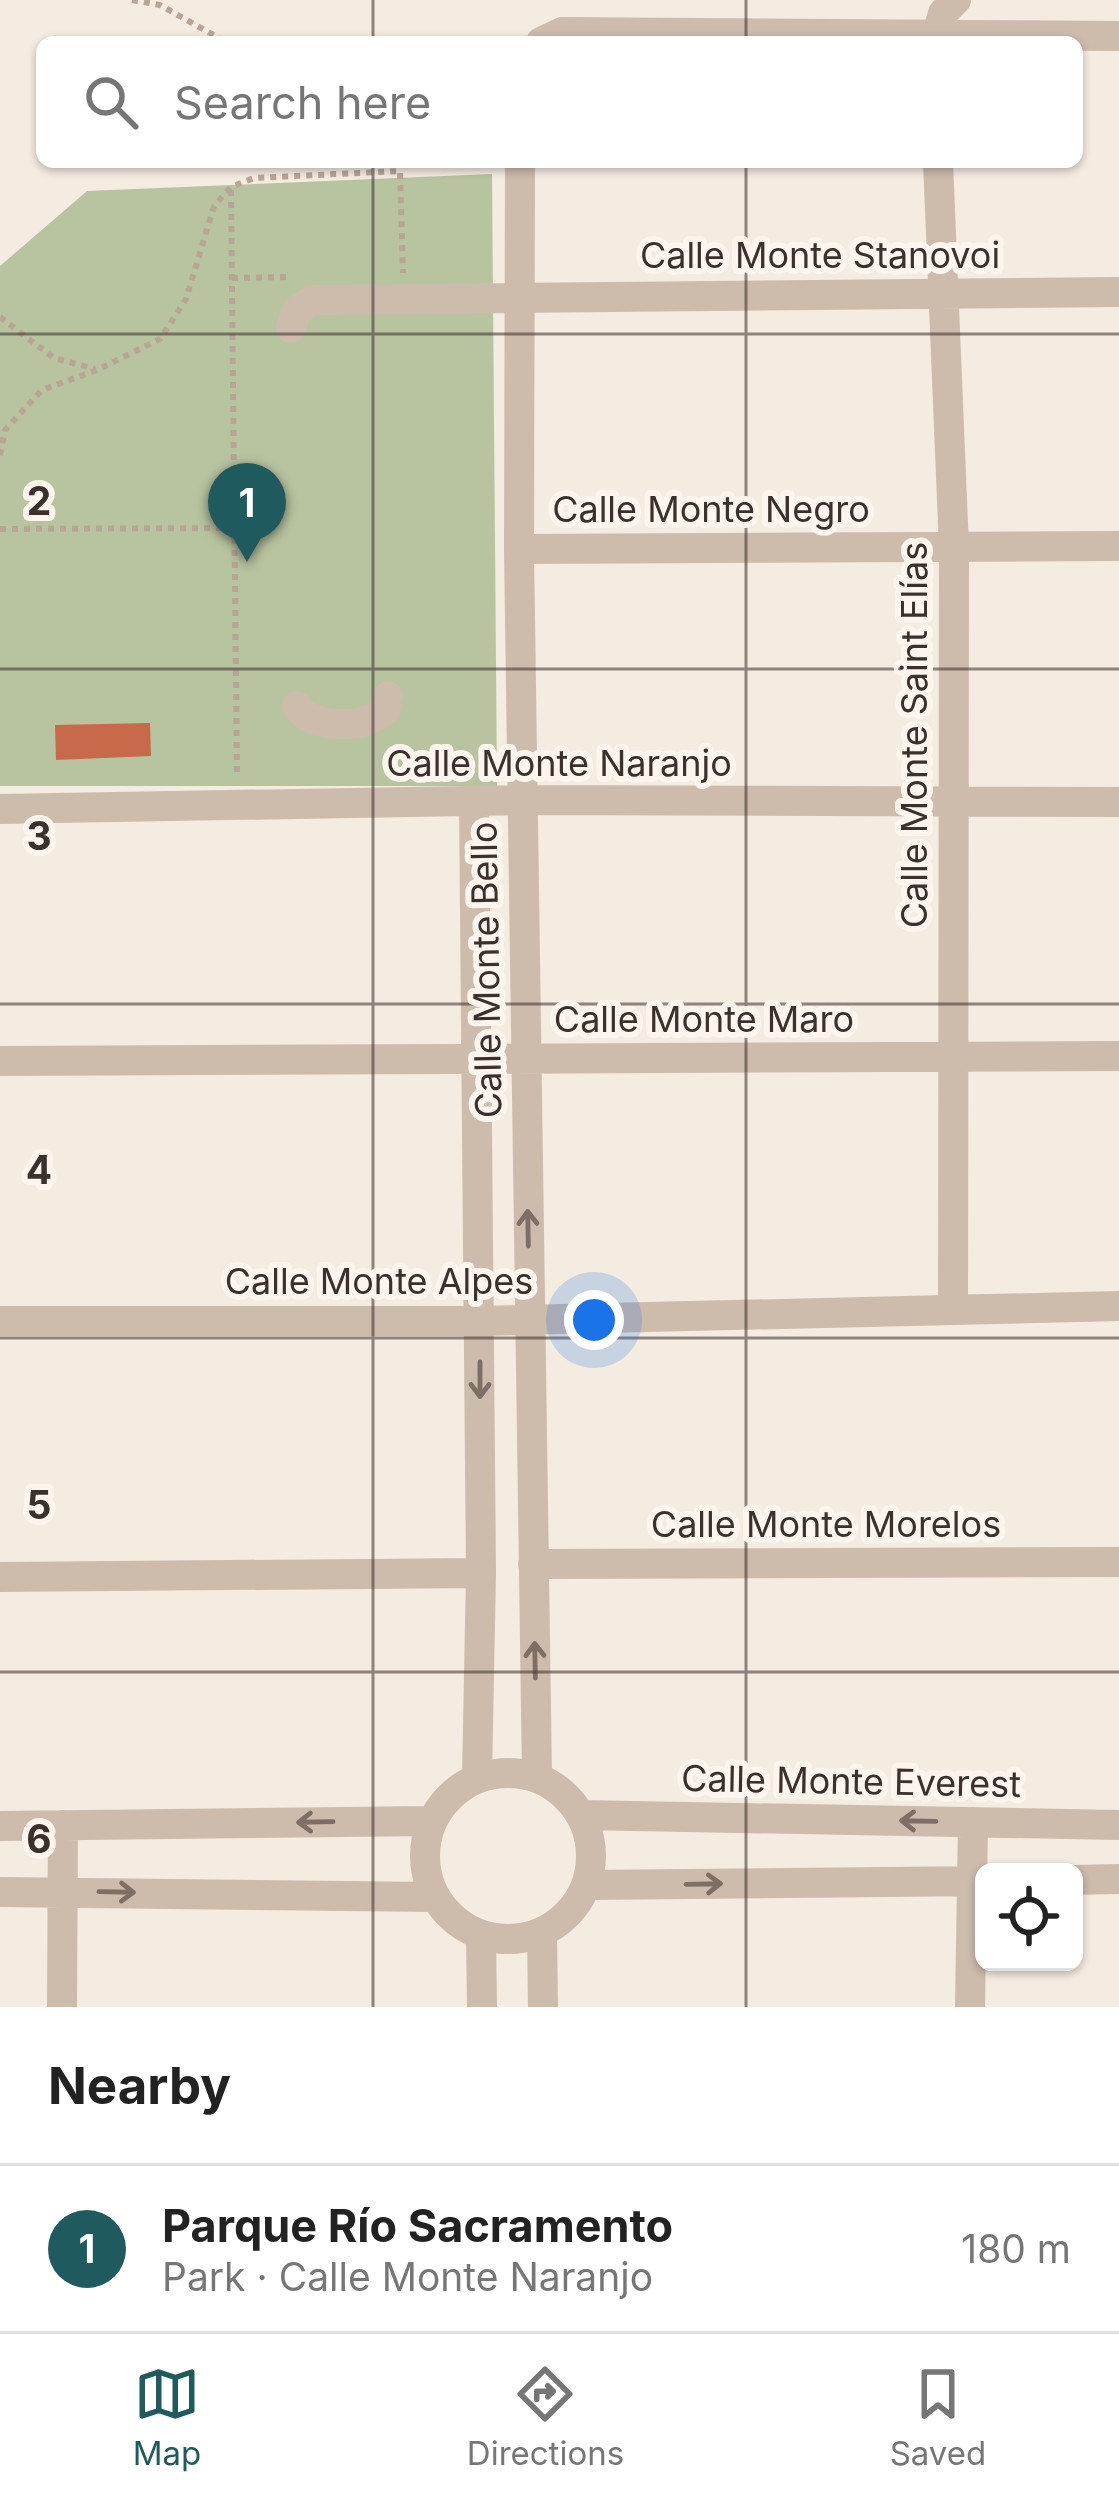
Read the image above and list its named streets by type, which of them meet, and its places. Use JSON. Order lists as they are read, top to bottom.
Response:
{
  "streets": {
    "street": [
      "Calle Monte Stanovoi",
      "Calle Monte Negro",
      "Calle Monte Saint Elías",
      "Calle Monte Naranjo",
      "Calle Monte Bello",
      "Calle Monte Maro",
      "Calle Monte Alpes",
      "Calle Monte Morelos",
      "Calle Monte Everest"
    ]
  },
  "crossings": [
    ["Calle Monte Stanovoi", "Calle Monte Saint Elías"],
    ["Calle Monte Stanovoi", "Calle Monte Bello"],
    ["Calle Monte Negro", "Calle Monte Saint Elías"],
    ["Calle Monte Negro", "Calle Monte Bello"],
    ["Calle Monte Saint Elías", "Calle Monte Naranjo"],
    ["Calle Monte Saint Elías", "Calle Monte Maro"],
    ["Calle Monte Saint Elías", "Calle Monte Alpes"],
    ["Calle Monte Naranjo", "Calle Monte Bello"],
    ["Calle Monte Bello", "Calle Monte Maro"],
    ["Calle Monte Bello", "Calle Monte Alpes"],
    ["Calle Monte Bello", "Calle Monte Morelos"],
    ["Calle Monte Bello", "Calle Monte Everest"]
  ],
  "page": {
    "search": "Search here",
    "pins": "1",
    "heading": "Nearby",
    "list": [
      {
        "mark": "1",
        "name": "Parque Río Sacramento",
        "note": "Park · Calle Monte Naranjo",
        "value": "180 m"
      }
    ],
    "nav": ["Map", "Directions", "Saved"]
  },
  "grid": {
    "rows": [
      "2",
      "3",
      "4",
      "5",
      "6"
    ]
  }
}
